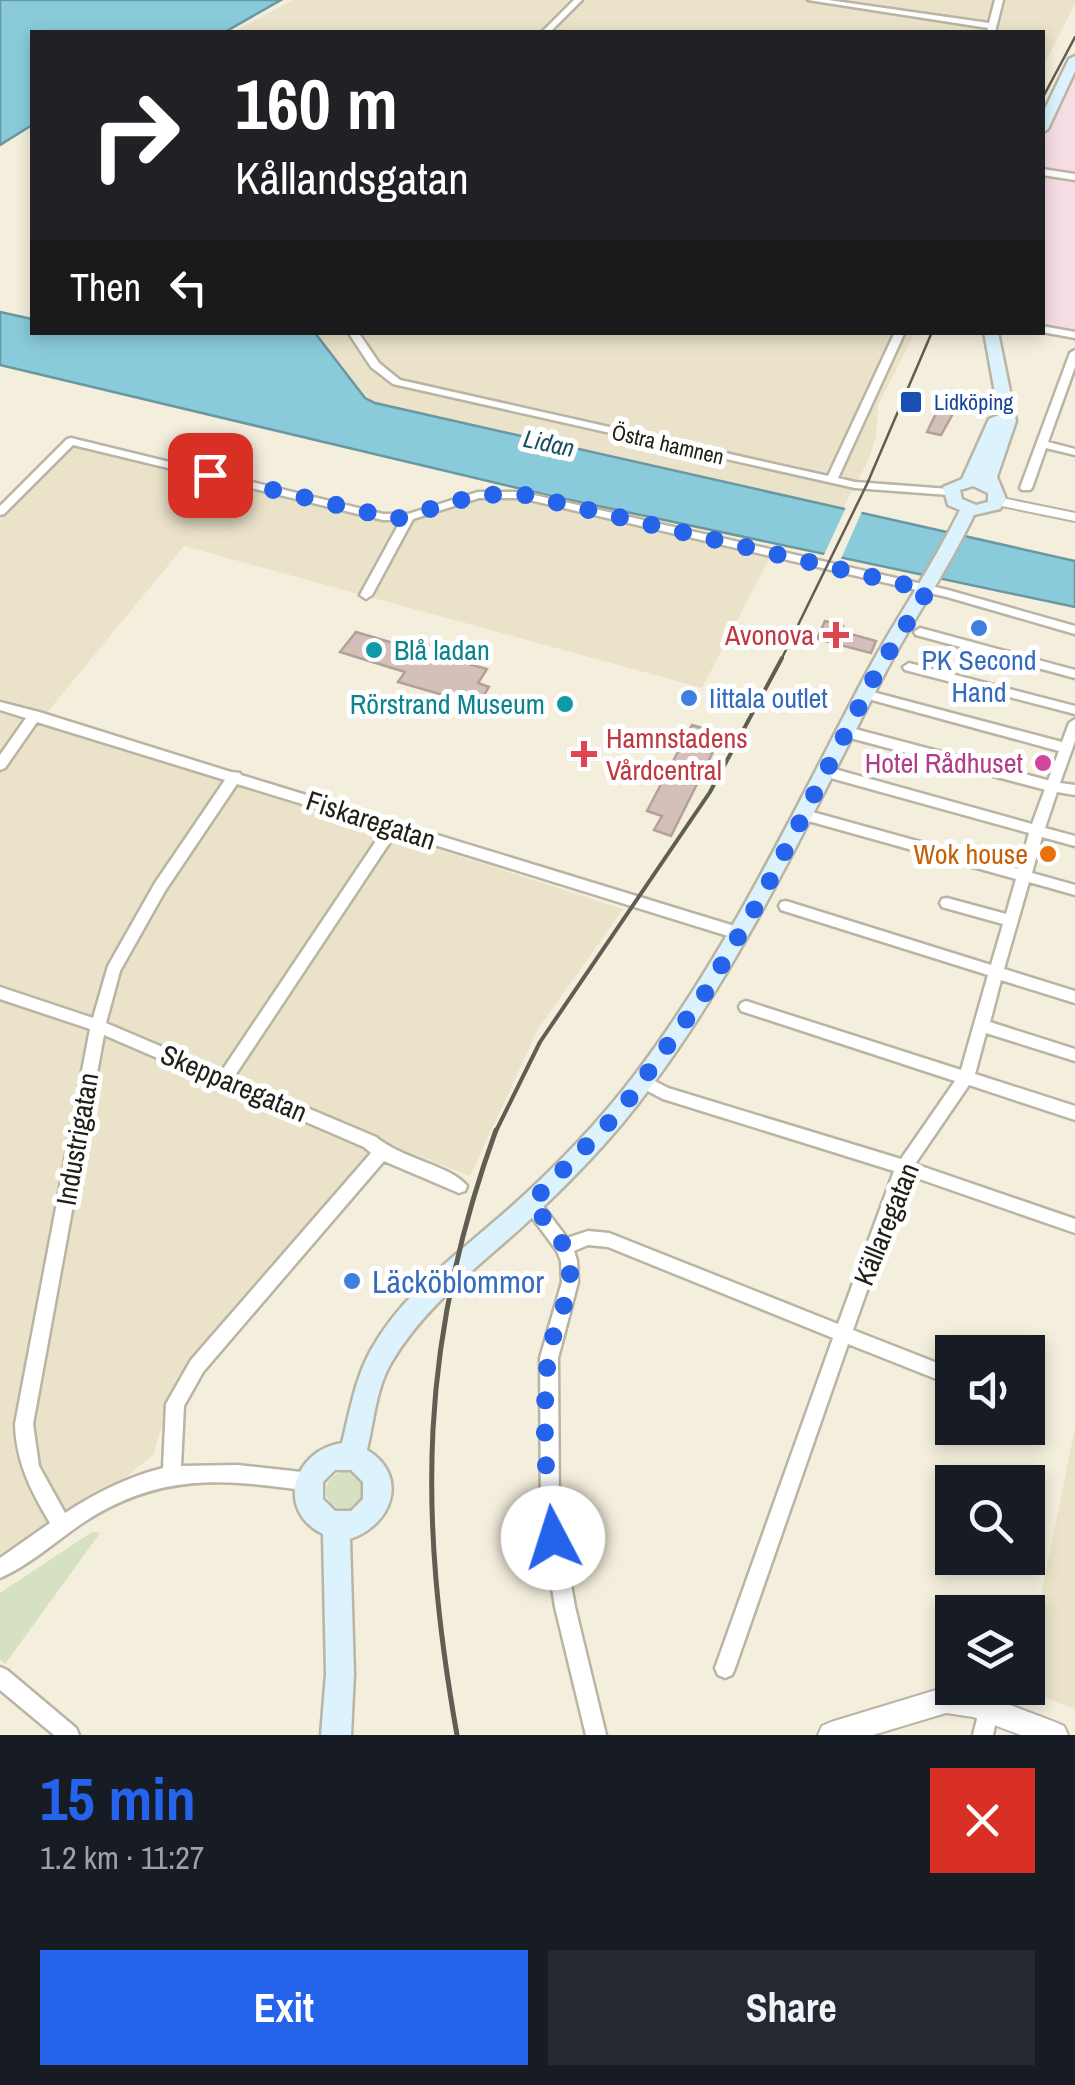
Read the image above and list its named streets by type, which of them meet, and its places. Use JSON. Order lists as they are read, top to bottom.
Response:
{
  "streets": {
    "street": [
      "Östra hamnen",
      "Fiskaregatan",
      "Skepparegatan",
      "Industrigatan",
      "Källaregatan"
    ]
  },
  "crossings": [
    ["Fiskaregatan", "Industrigatan"],
    ["Skepparegatan", "Industrigatan"]
  ],
  "water": ["Lidan"],
  "places": {
    "transit": ["Lidköping"],
    "other": [
      "PK Second Hand",
      "Blå ladan",
      "Iittala outlet",
      "Rörstrand Museum",
      "Hotel Rådhuset",
      "Wok house",
      "Läcköblommor"
    ],
    "health": ["Avonova", "Hamnstadens Vårdcentral"]
  },
  "page": {
    "turn": ["160 m", "Kållandsgatan"],
    "then": "Then",
    "heading": ["15 min", "1.2 km · 11:27"],
    "buttons": ["Exit", "Share"]
  }
}
